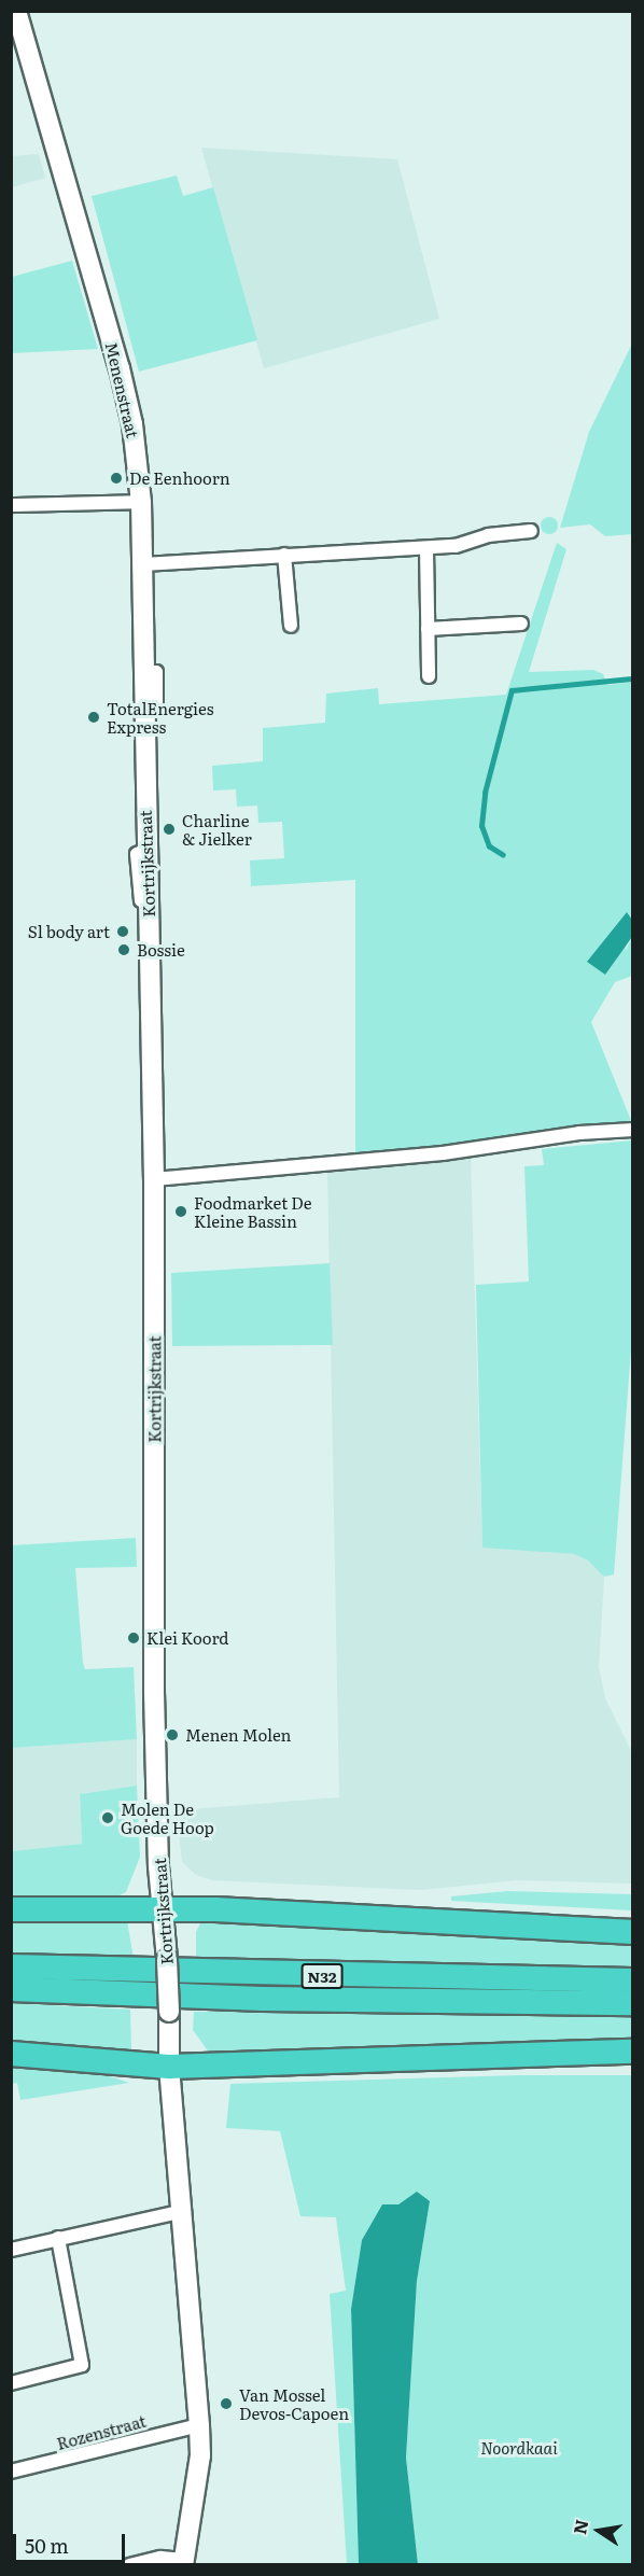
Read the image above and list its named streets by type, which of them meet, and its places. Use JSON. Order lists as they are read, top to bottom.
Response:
{
  "streets": {
    "highway": ["N32"],
    "main road": ["Menenstraat", "Kortrijkstraat"],
    "street": ["Rozenstraat"]
  },
  "crossings": [
    ["Menenstraat", "Kortrijkstraat"],
    ["Kortrijkstraat", "Rozenstraat"]
  ],
  "parks": ["Noordkaai"],
  "places": [
    "De Eenhoorn",
    "TotalEnergies Express",
    "Charline & Jielker",
    "Sl body art",
    "Bossie",
    "Foodmarket De Kleine Bassin",
    "Klei Koord",
    "Menen Molen",
    "Molen De Goede Hoop",
    "Van Mossel Devos-Capoen"
  ],
  "scale_bar": "50 m",
  "north": "left"
}
